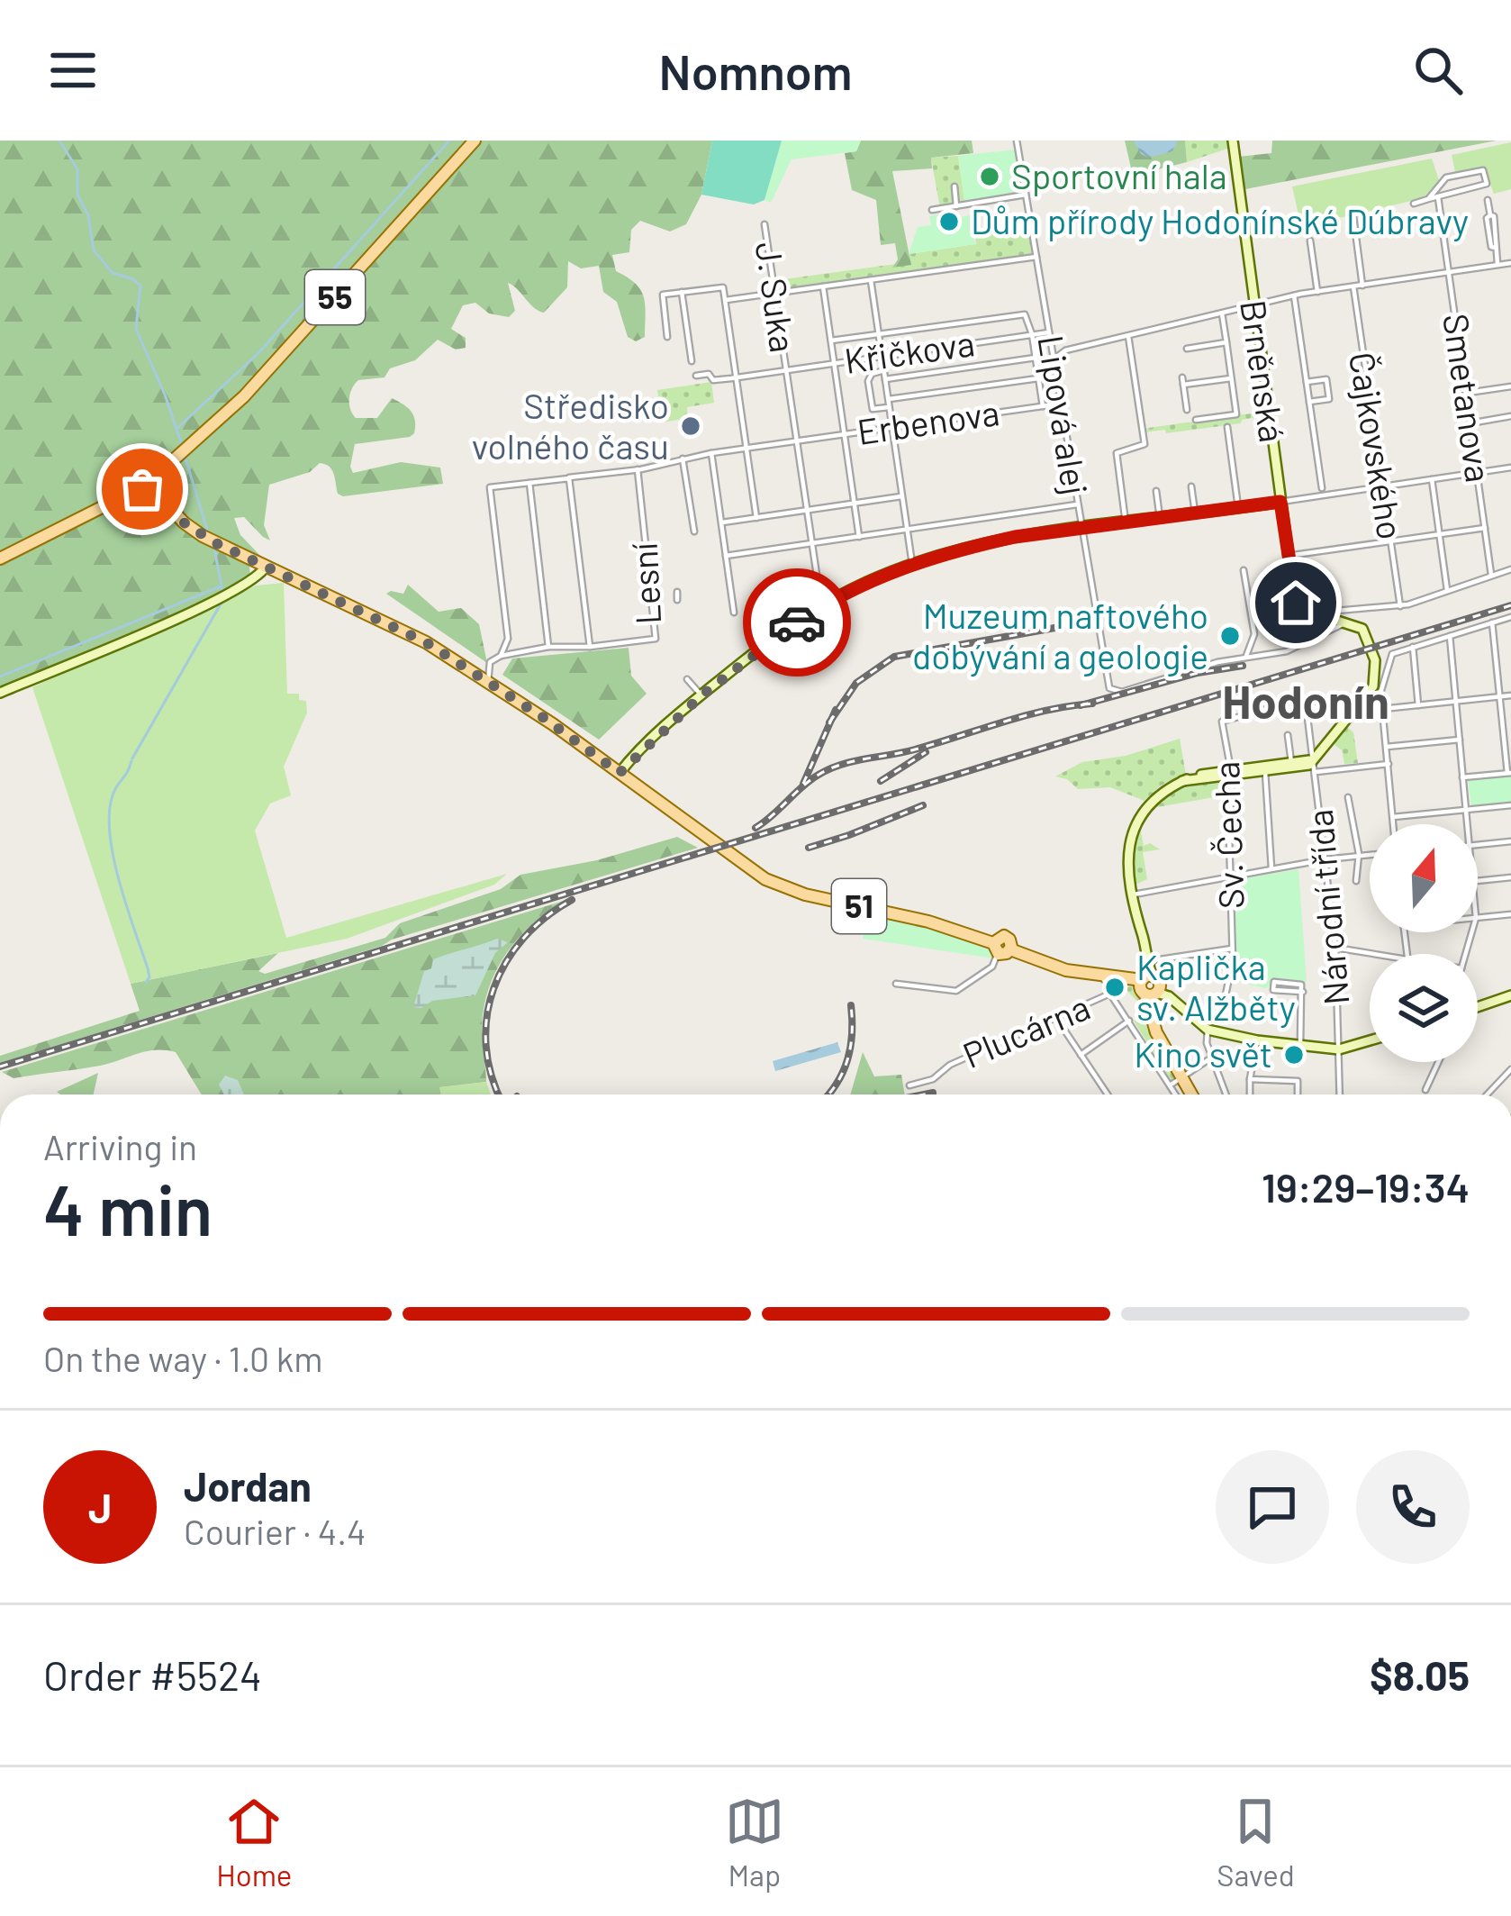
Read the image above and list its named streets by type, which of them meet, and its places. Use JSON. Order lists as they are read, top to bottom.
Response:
{
  "streets": {
    "main road": ["55", "Brněnská", "51"],
    "street": [
      "J. Suka",
      "Křičkova",
      "Smetanova",
      "Lipová alej",
      "Erbenova",
      "Čajkovského",
      "Lesní",
      "Sv. Čecha",
      "Národní třída",
      "Plucárna"
    ]
  },
  "crossings": [
    ["55", "51"],
    ["J. Suka", "Křičkova"],
    ["J. Suka", "Erbenova"],
    ["Křičkova", "Lipová alej"],
    ["Lipová alej", "Erbenova"],
    ["Sv. Čecha", "Národní třída"],
    ["51", "Plucárna"]
  ],
  "districts": ["Hodonín"],
  "places": [
    "Sportovní hala",
    "Dům přírody Hodonínské Dúbravy",
    "Středisko volného času",
    "Muzeum naftového dobývání a geologie",
    "Kaplička sv. Alžběty",
    "Kino svět"
  ],
  "north": "top",
  "page": {
    "header": "Nomnom",
    "heading": ["4 min", "Arriving in", "19:29–19:34"],
    "panel": [
      "Jordan",
      "Courier · 4.4",
      "Order #5524",
      "$8.05"
    ],
    "bar": "On the way · 1.0 km",
    "round": "J",
    "tabs": ["Home", "Map", "Saved"]
  }
}
